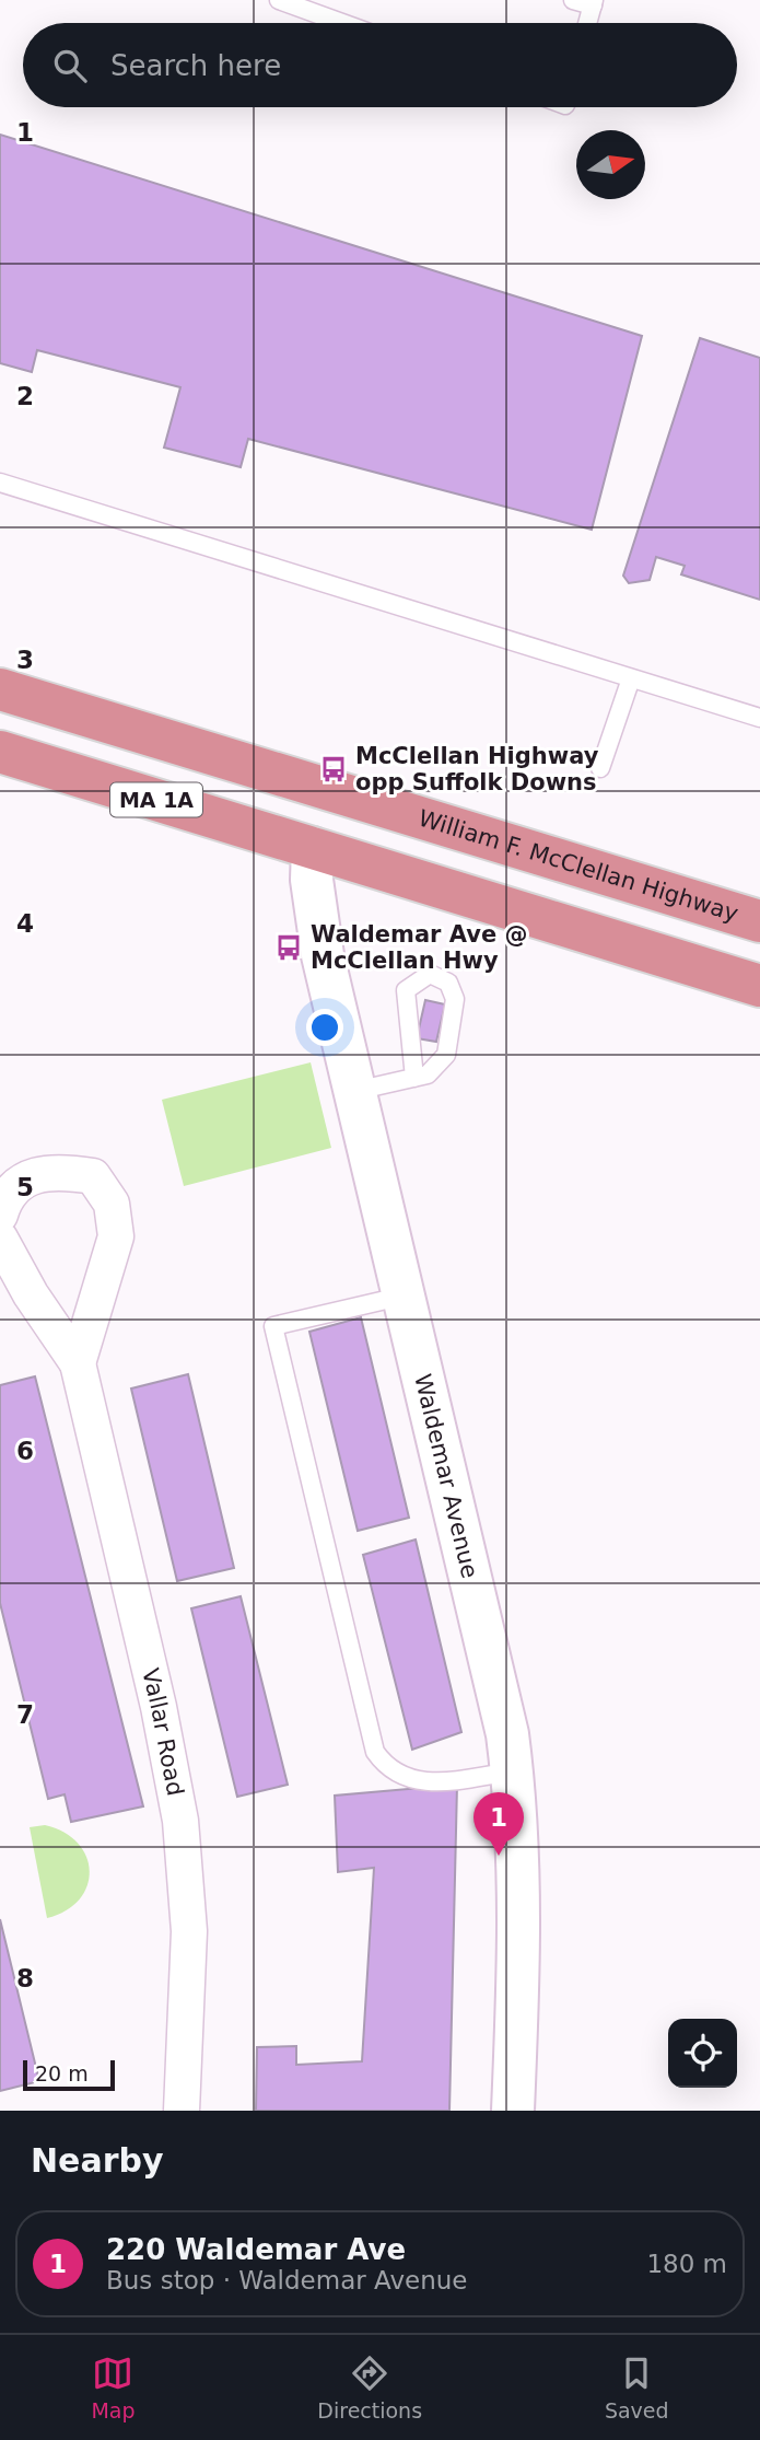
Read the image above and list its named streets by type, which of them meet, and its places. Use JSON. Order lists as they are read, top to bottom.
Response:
{
  "streets": {
    "highway": ["MA 1A", "William F. McClellan Highway"],
    "street": ["Waldemar Avenue", "Vallar Road"]
  },
  "crossings": [
    ["MA 1A", "Waldemar Avenue"]
  ],
  "places": {
    "bus stop": ["McClellan Highway opp Suffolk Downs", "Waldemar Ave @ McClellan Hwy"]
  },
  "scale_bar": "20 m",
  "north": "right",
  "page": {
    "search": "Search here",
    "pins": "1",
    "scale": "20 m",
    "heading": "Nearby",
    "list": [
      {
        "mark": "1",
        "name": "220 Waldemar Ave",
        "note": "Bus stop · Waldemar Avenue",
        "value": "180 m"
      }
    ],
    "nav": ["Map", "Directions", "Saved"]
  },
  "grid": {
    "rows": [
      "1",
      "2",
      "3",
      "4",
      "5",
      "6",
      "7",
      "8"
    ]
  }
}
